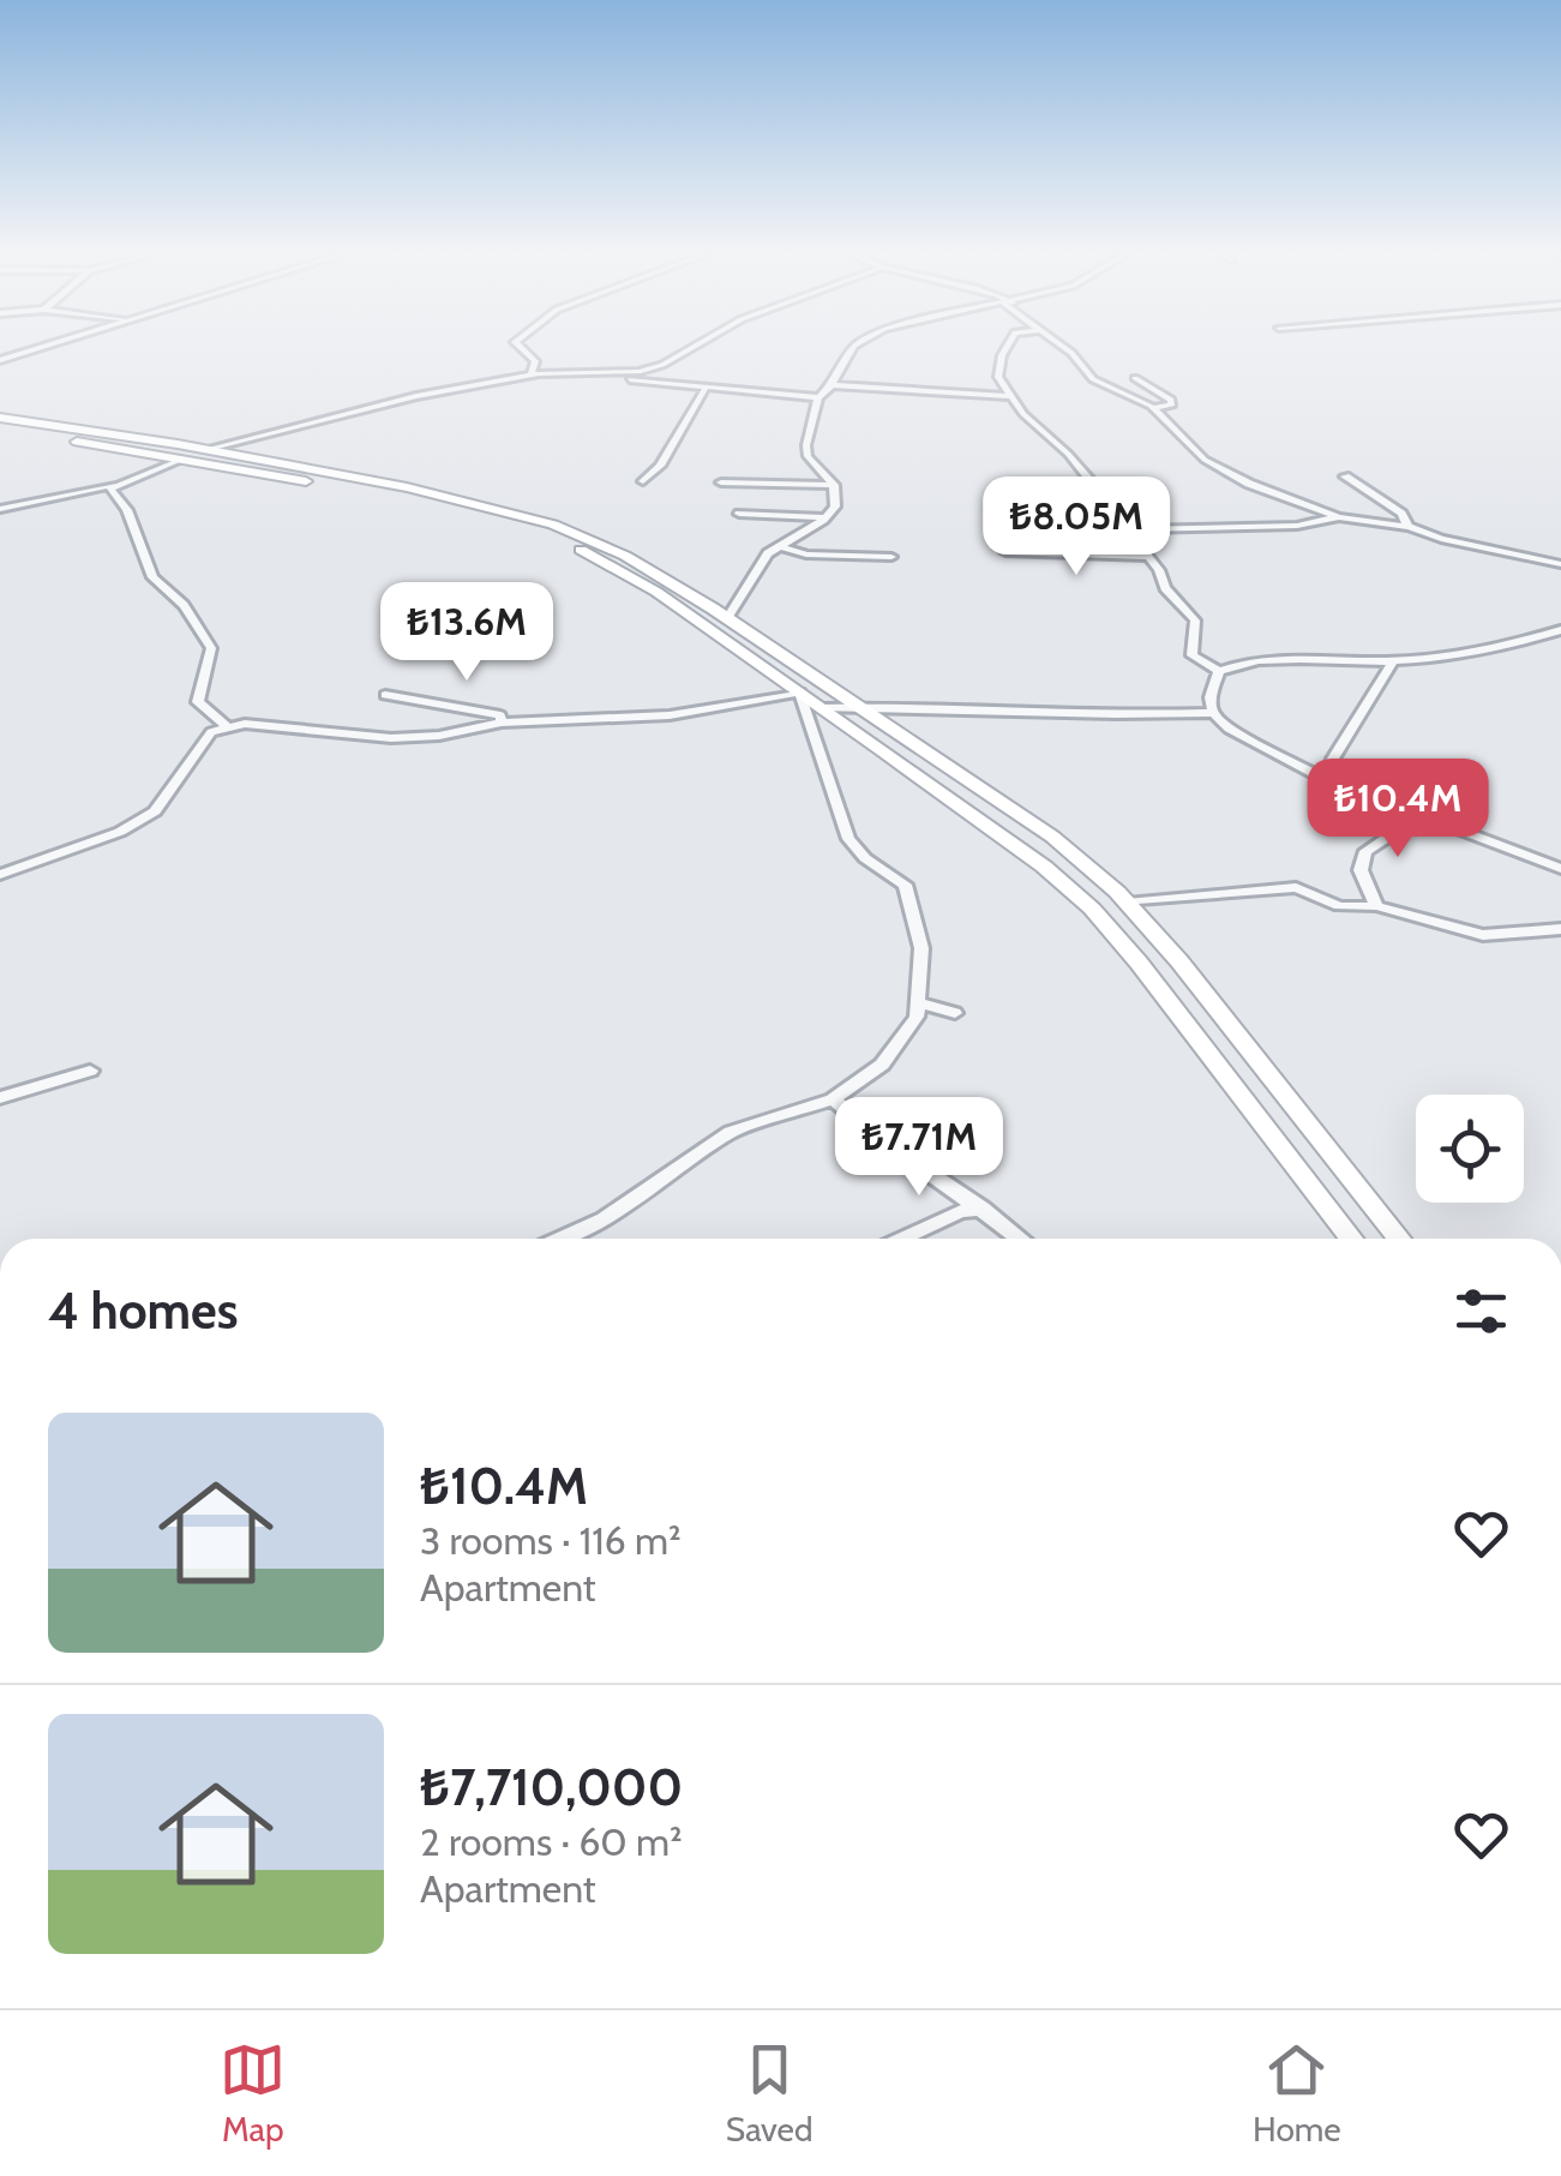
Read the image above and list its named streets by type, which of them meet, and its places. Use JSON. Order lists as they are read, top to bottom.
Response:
{
  "page": {
    "price": [
      "₺8.05M",
      "₺13.6M",
      "₺10.4M",
      "₺7.71M"
    ],
    "heading": "4 homes",
    "list": [
      {
        "name": "₺10.4M",
        "note": "3 rooms · 116 m² · Apartment"
      },
      {
        "name": "₺7,710,000",
        "note": "2 rooms · 60 m² · Apartment"
      }
    ],
    "tabs": ["Map", "Saved", "Home"]
  }
}
